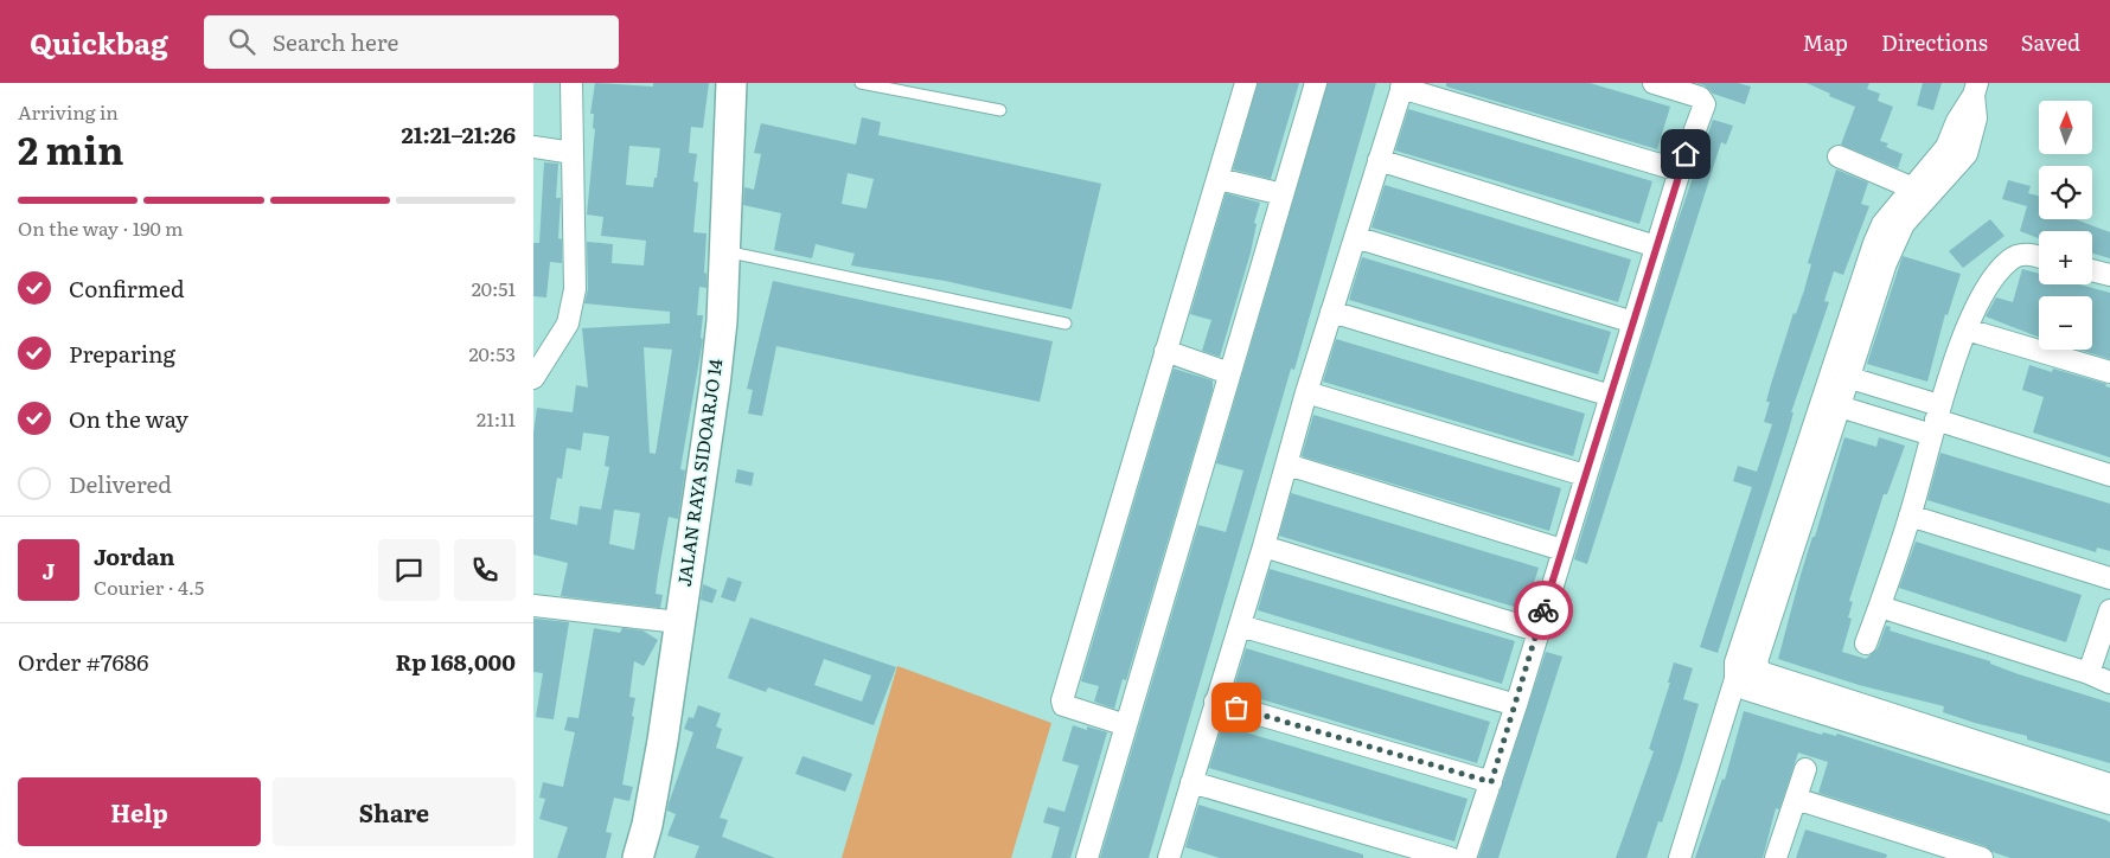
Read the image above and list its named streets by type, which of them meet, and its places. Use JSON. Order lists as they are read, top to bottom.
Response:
{
  "streets": {
    "main road": ["JALAN RAYA SIDOARJO 14"]
  },
  "north": "top",
  "page": {
    "header": "Quickbag",
    "search": "Search here",
    "nav": ["Map", "Directions", "Saved"],
    "heading": ["2 min", "Arriving in", "21:21–21:26"],
    "panel": [
      "Jordan",
      "Courier · 4.5",
      "Order #7686",
      "Rp 168,000"
    ],
    "map_buttons": ["+", "−"],
    "bar": "On the way · 190 m",
    "list": [
      ["Confirmed", "20:51"],
      ["Preparing", "20:53"],
      ["On the way", "21:11"],
      "Delivered"
    ],
    "round": "J",
    "buttons": ["Help", "Share"]
  }
}
